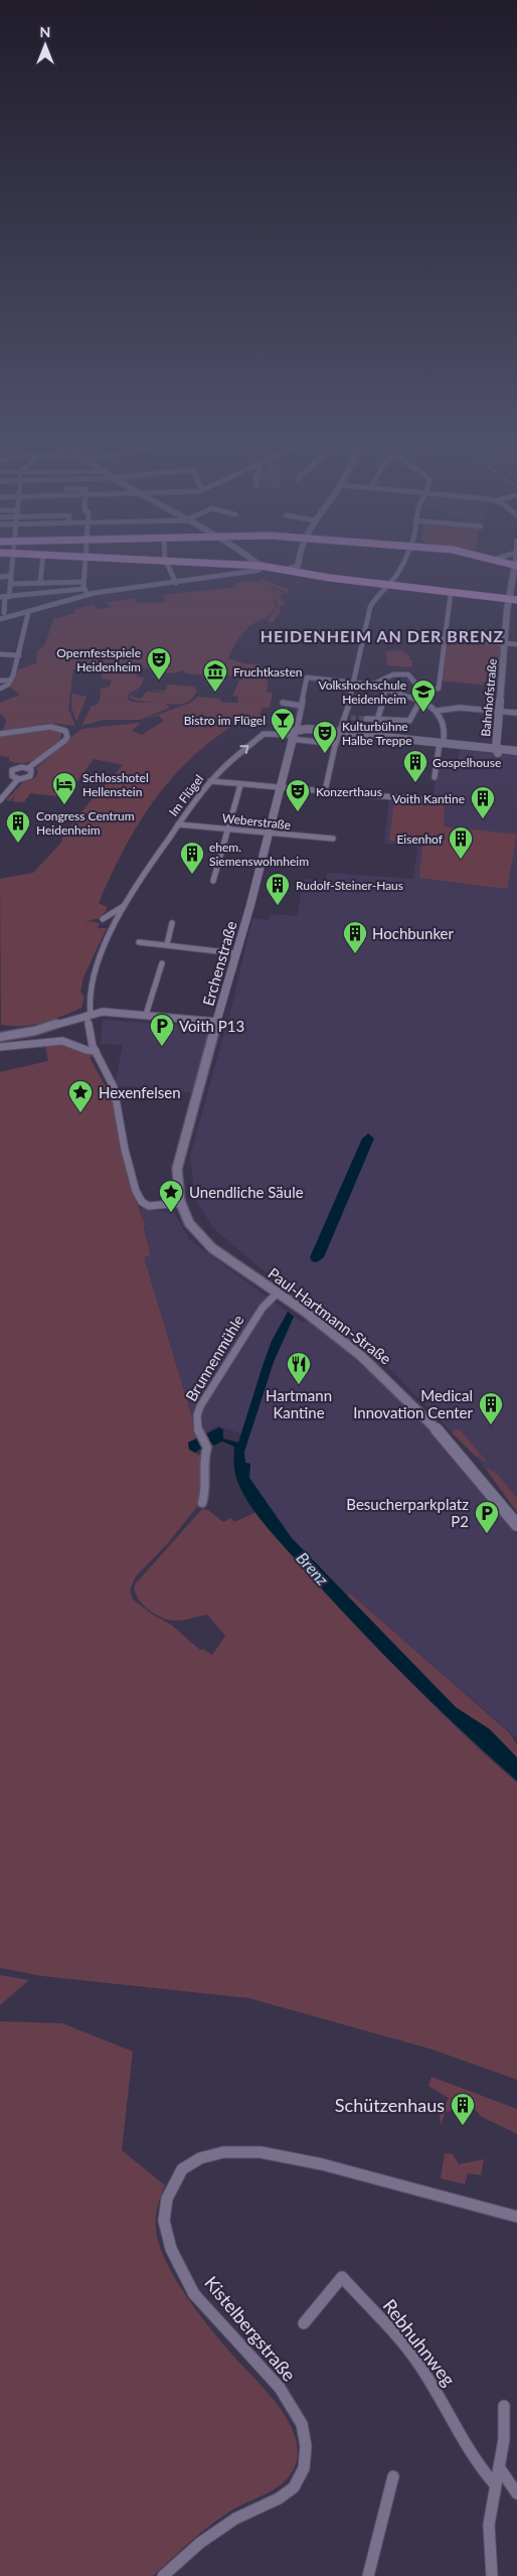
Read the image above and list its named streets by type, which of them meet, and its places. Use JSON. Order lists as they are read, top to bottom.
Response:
{
  "streets": {
    "main road": ["Bahnhofstraße", "Erchenstraße", "Paul-Hartmann-Straße"],
    "street": [
      "Im Flügel",
      "Weberstraße",
      "Brunnenmühle",
      "Kistelbergstraße",
      "Rebhuhnweg"
    ]
  },
  "crossings": [
    ["Im Flügel", "Weberstraße"],
    ["Im Flügel", "Erchenstraße"],
    ["Im Flügel", "Paul-Hartmann-Straße"],
    ["Weberstraße", "Erchenstraße"],
    ["Erchenstraße", "Paul-Hartmann-Straße"],
    ["Paul-Hartmann-Straße", "Brunnenmühle"]
  ],
  "districts": ["HEIDENHEIM AN DER BRENZ"],
  "water": ["Brenz"],
  "places": {
    "theatre": ["Opernfestspiele Heidenheim", "Kulturbühne Halbe Treppe", "Konzerthaus"],
    "museum": ["Fruchtkasten"],
    "school or university": ["Volkshochschule Heidenheim"],
    "bar": ["Bistro im Flügel"],
    "building": [
      "Gospelhouse",
      "Voith Kantine",
      "Congress Centrum Heidenheim",
      "Eisenhof",
      "ehem. Siemenswohnheim",
      "Rudolf-Steiner-Haus",
      "Hochbunker",
      "Medical Innovation Center",
      "Schützenhaus"
    ],
    "hotel": ["Schlosshotel Hellenstein"],
    "parking": ["Voith P13", "Besucherparkplatz P2"],
    "place": ["Hexenfelsen", "Unendliche Säule"],
    "restaurant": ["Hartmann Kantine"]
  },
  "north": "top"
}
